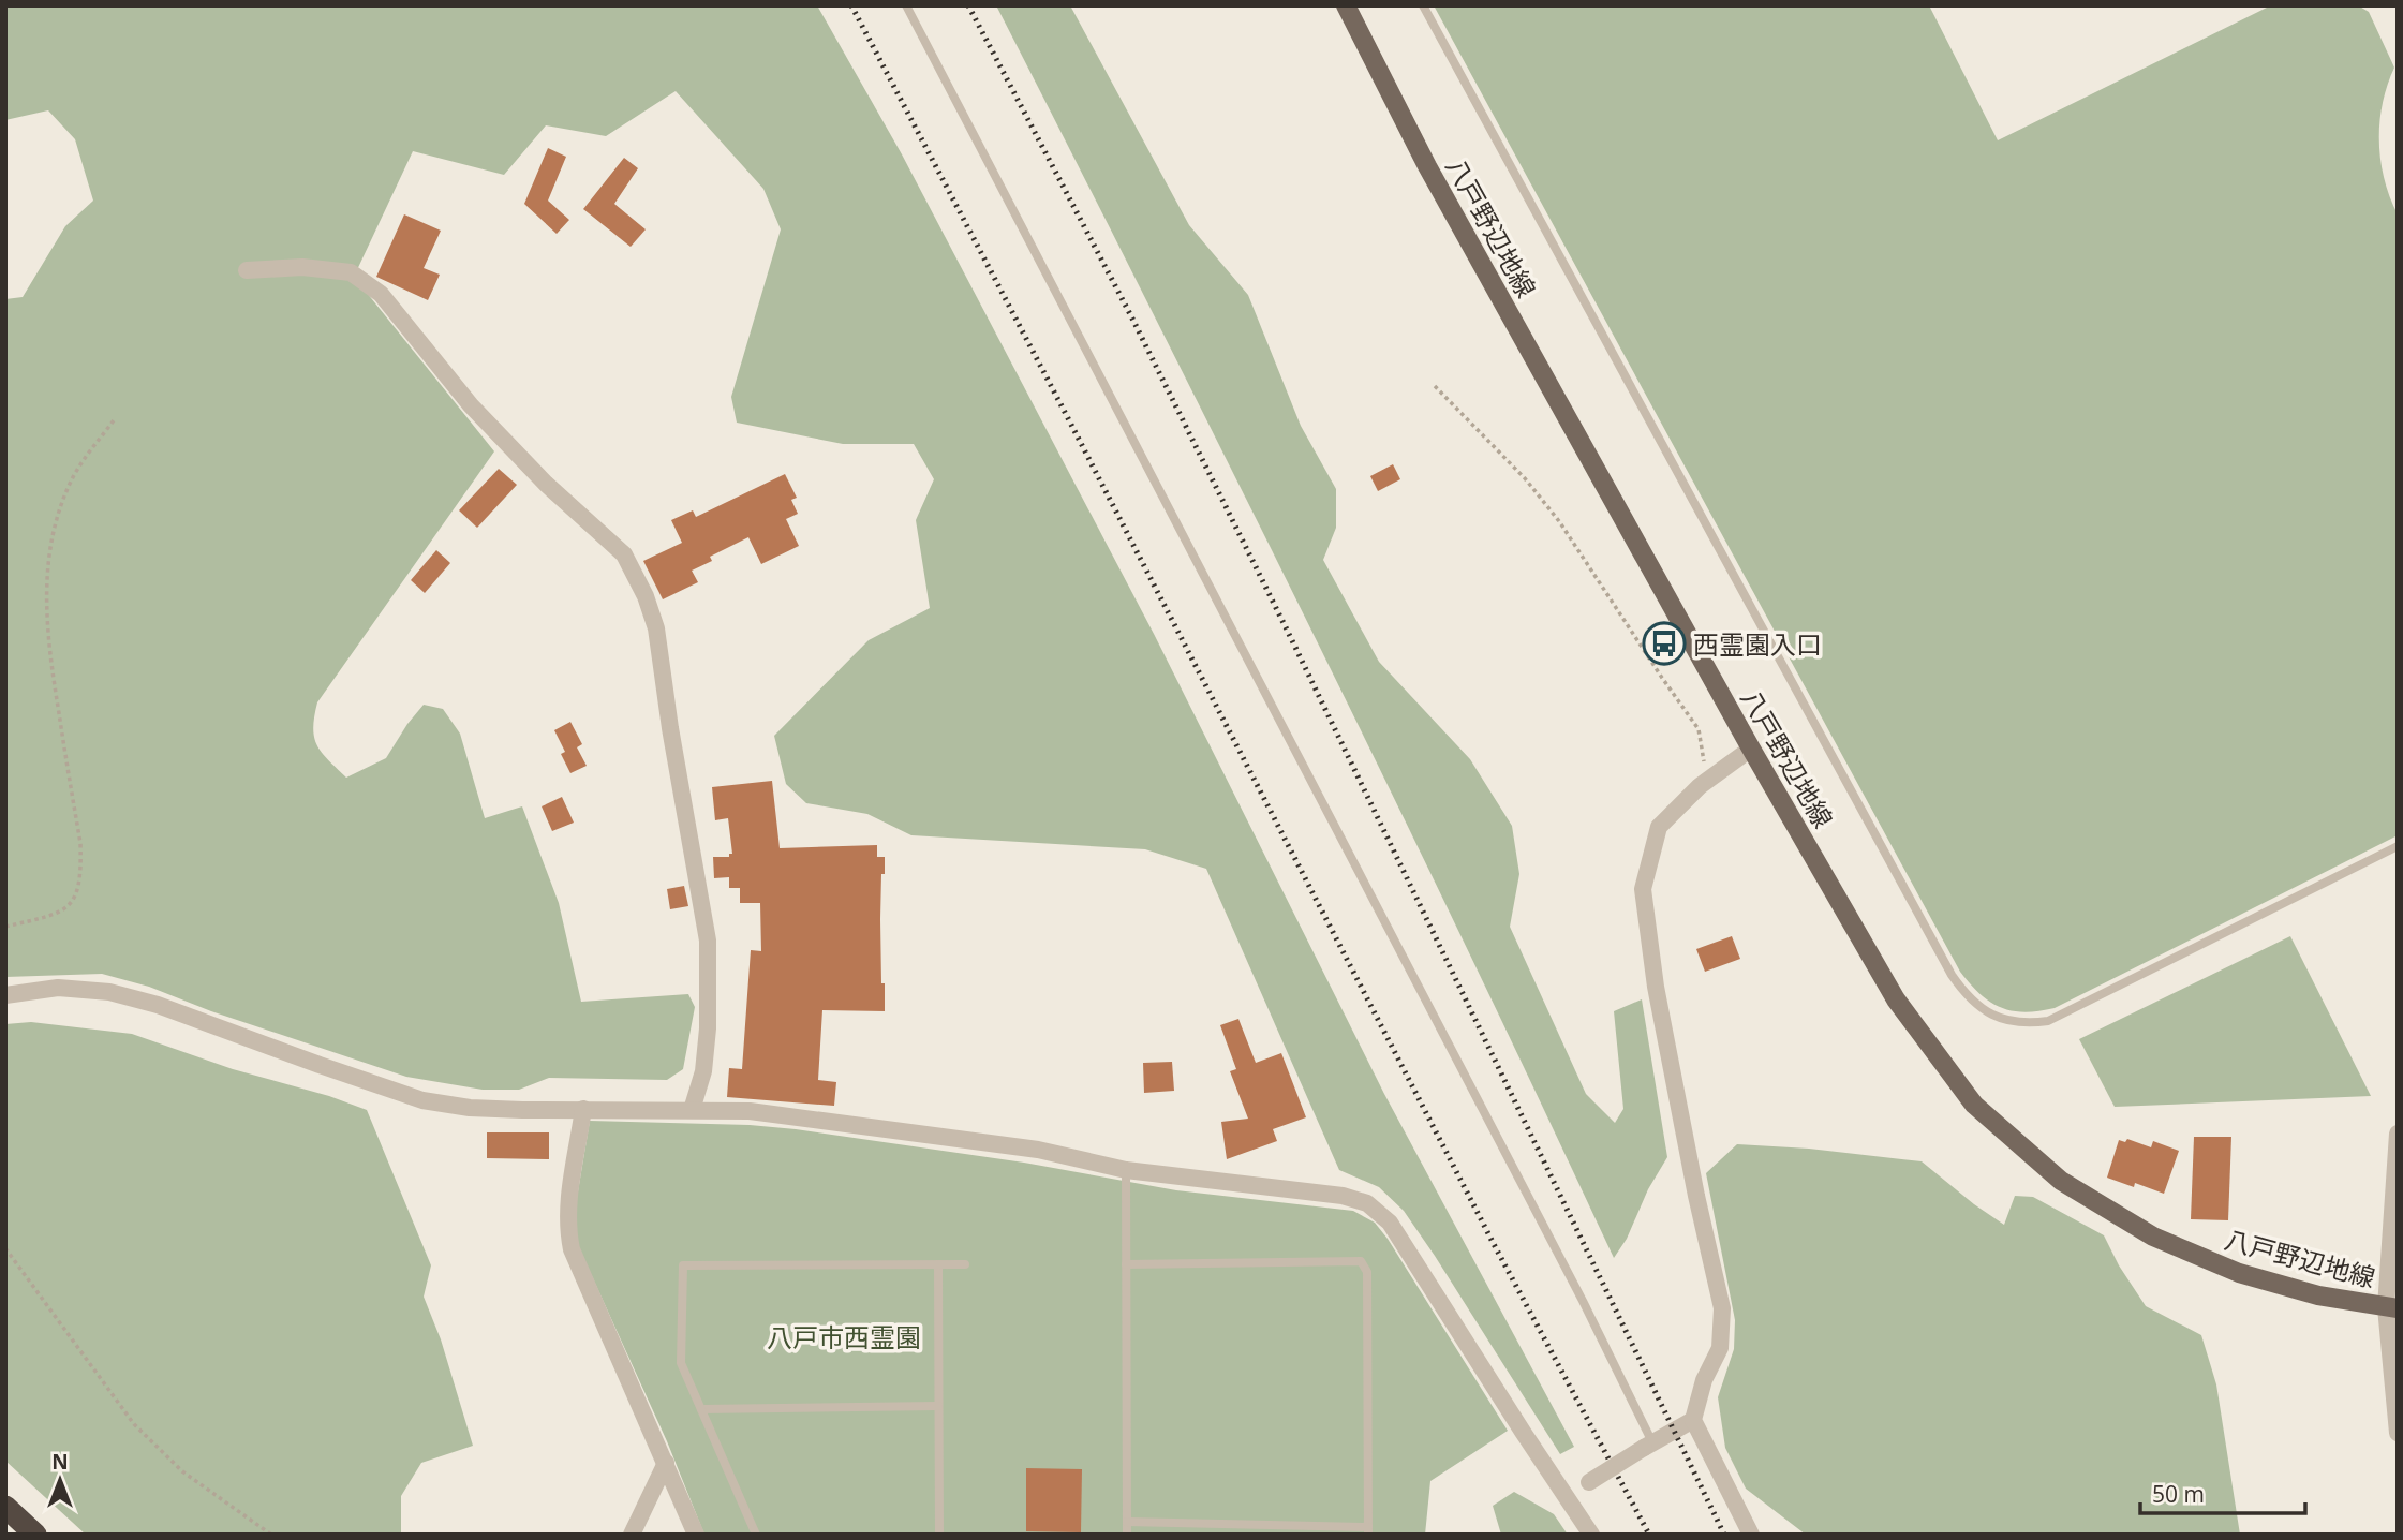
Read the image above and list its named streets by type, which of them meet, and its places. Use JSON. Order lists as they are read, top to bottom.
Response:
{
  "streets": {
    "main road": ["八戸野辺地線"]
  },
  "parks": ["八戸市西霊園"],
  "places": {
    "bus stop": ["西霊園入口"]
  },
  "scale_bar": "50 m",
  "north": "top"
}
